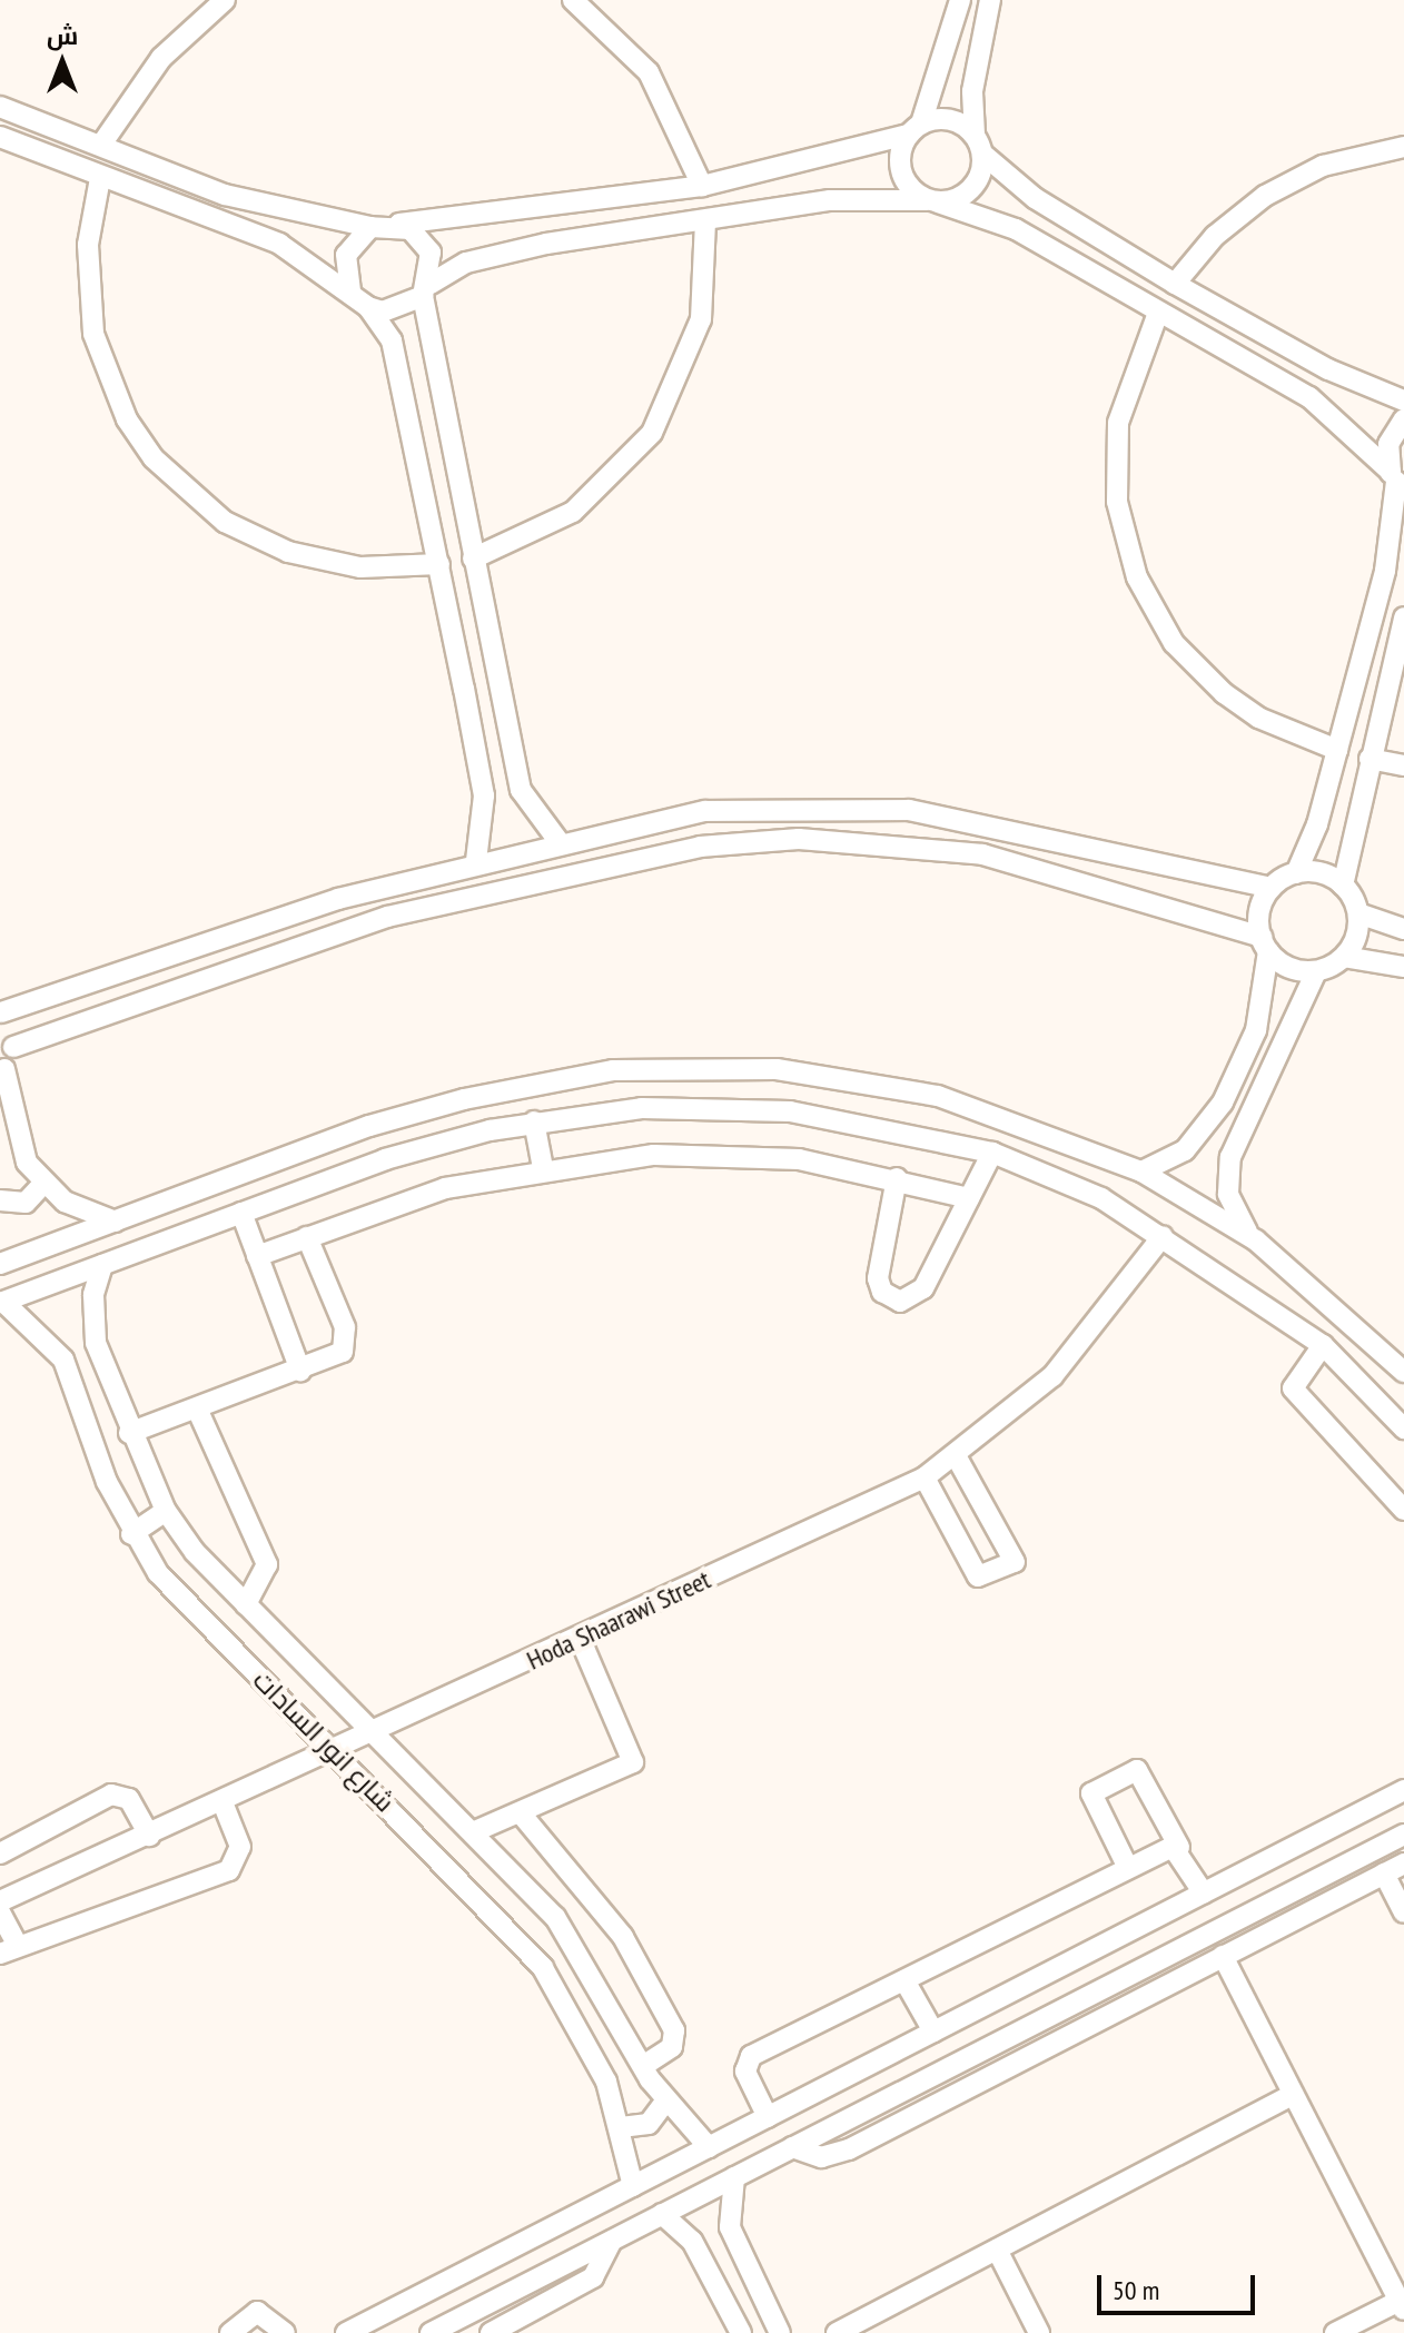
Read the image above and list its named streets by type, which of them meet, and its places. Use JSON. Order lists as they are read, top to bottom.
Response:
{
  "streets": {
    "street": ["Hoda Shaarawi Street", "شارع انور السادات"]
  },
  "crossings": [
    ["Hoda Shaarawi Street", "شارع انور السادات"]
  ],
  "scale_bar": "50 m",
  "north": "top"
}
